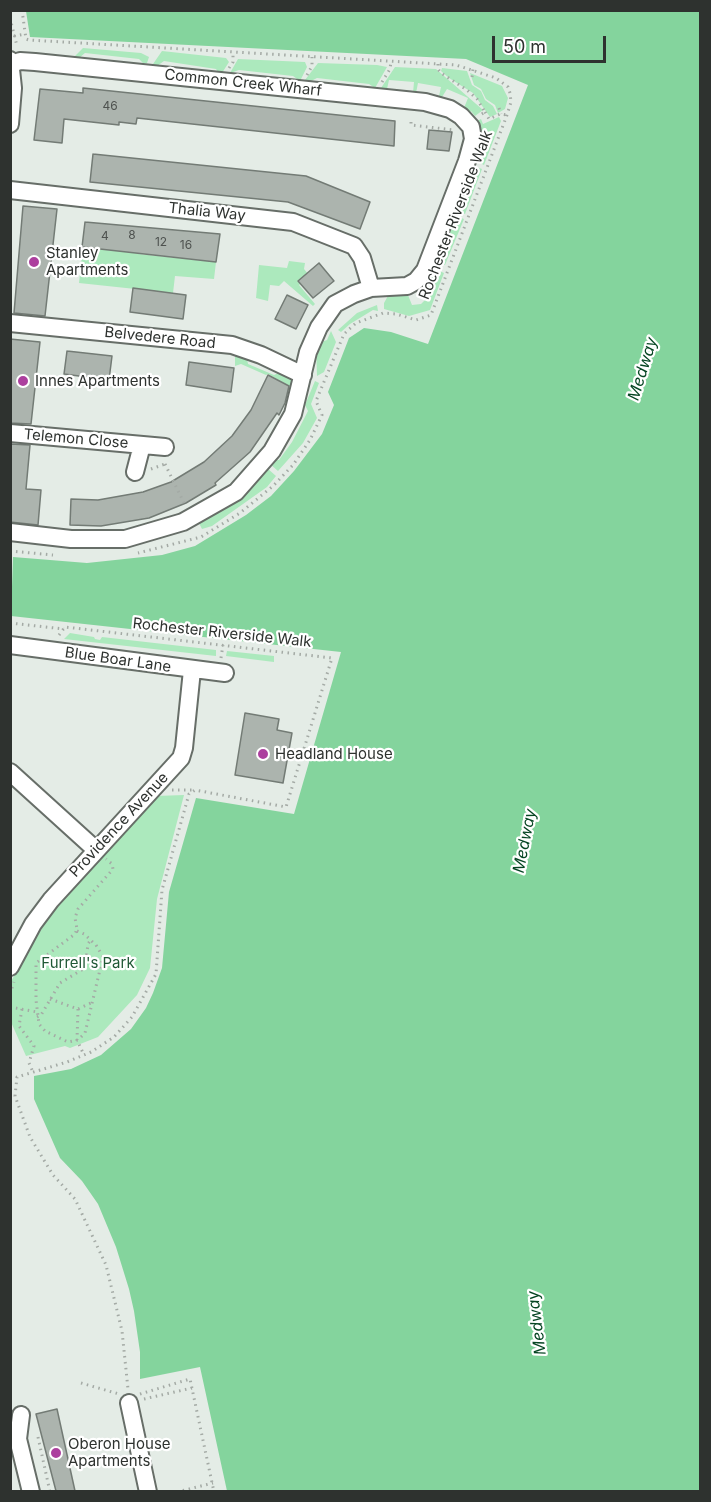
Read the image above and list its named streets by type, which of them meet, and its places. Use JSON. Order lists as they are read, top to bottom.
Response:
{
  "streets": {
    "street": [
      "Common Creek Wharf",
      "Thalia Way",
      "Belvedere Road",
      "Telemon Close",
      "Blue Boar Lane",
      "Providence Avenue"
    ],
    "path": ["Rochester Riverside Walk"]
  },
  "crossings": [
    ["Common Creek Wharf", "Rochester Riverside Walk"],
    ["Blue Boar Lane", "Providence Avenue"]
  ],
  "water": ["Medway"],
  "parks": ["Furrell's Park"],
  "places": [
    "Stanley Apartments",
    "Innes Apartments",
    "Headland House",
    "Oberon House Apartments"
  ],
  "house_numbers": [
    "46",
    "8",
    "4",
    "12",
    "16"
  ],
  "scale_bar": "50 m"
}
